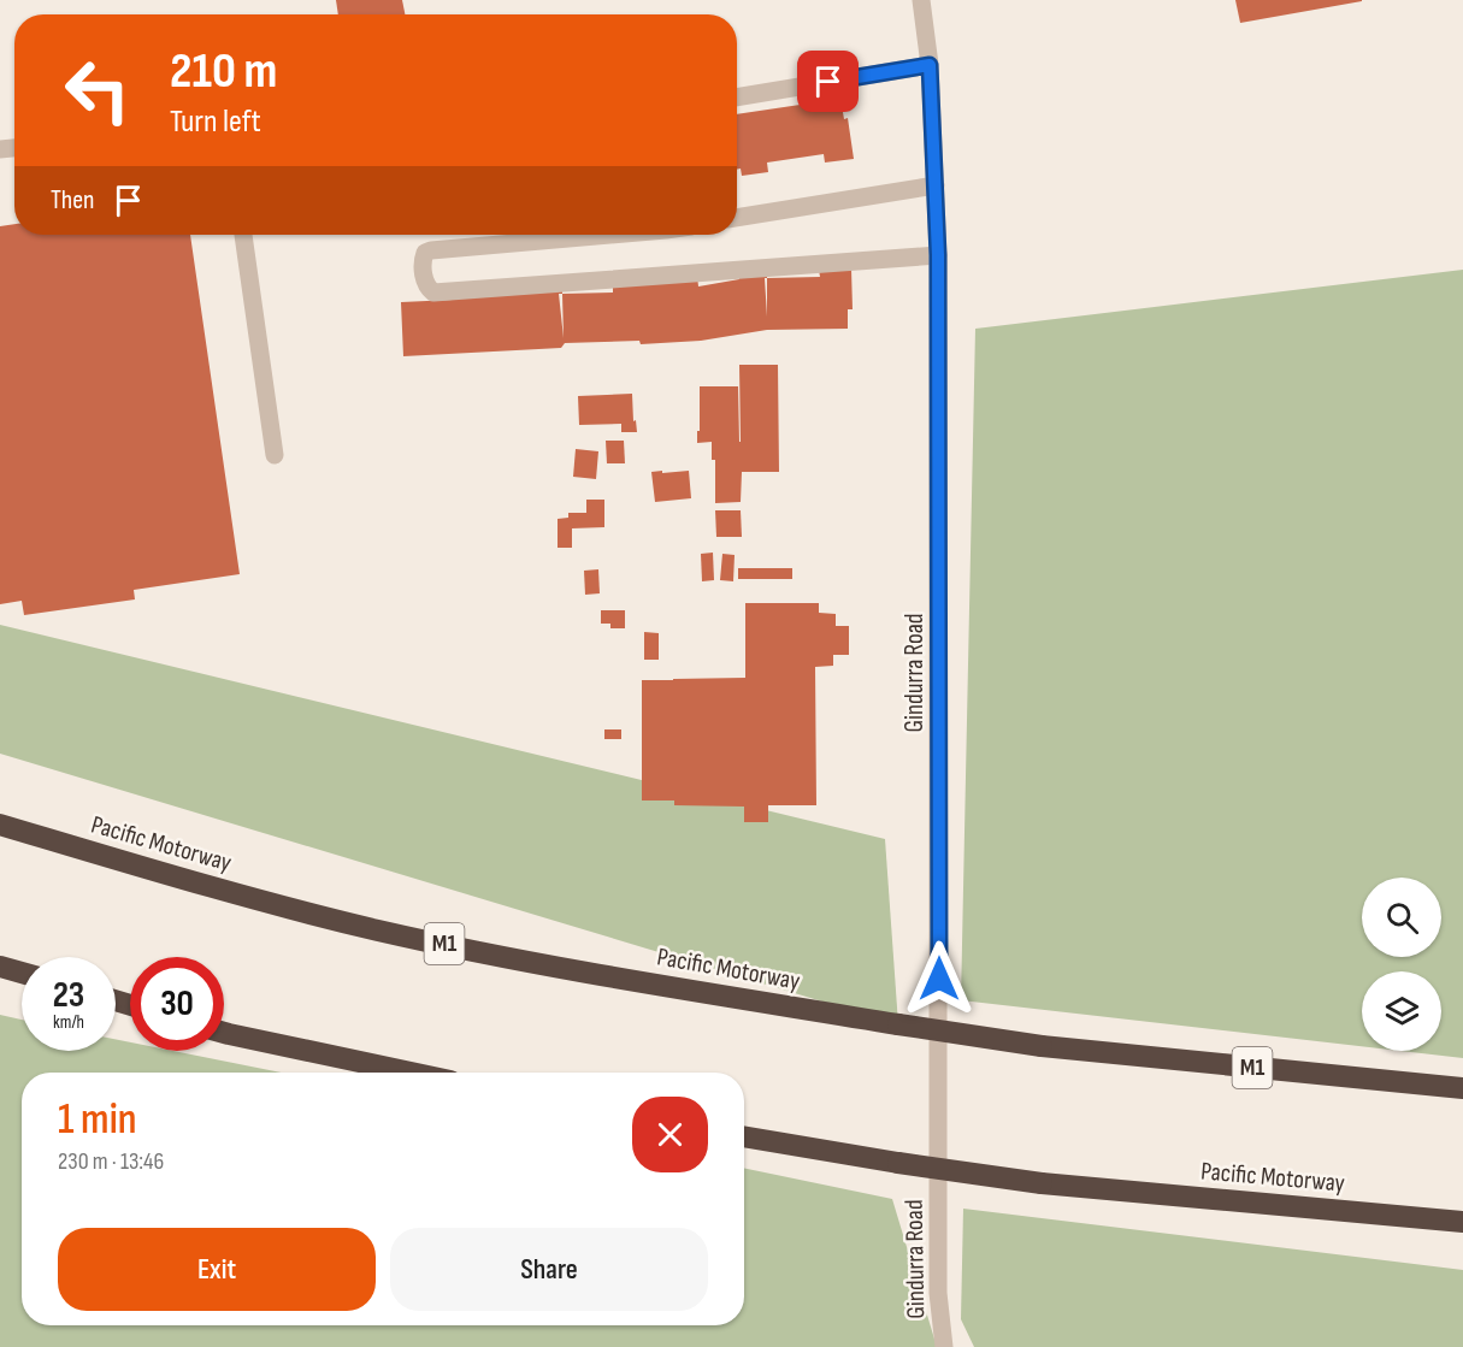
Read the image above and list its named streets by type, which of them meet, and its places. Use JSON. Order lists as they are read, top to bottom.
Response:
{
  "streets": {
    "highway": ["Pacific Motorway", "M1"],
    "street": ["Gindurra Road"]
  },
  "page": {
    "turn": ["210 m", "Turn left"],
    "then": "Then",
    "speed": "23 km/h",
    "limit": "30",
    "heading": ["1 min", "230 m · 13:46"],
    "buttons": ["Exit", "Share"]
  }
}
